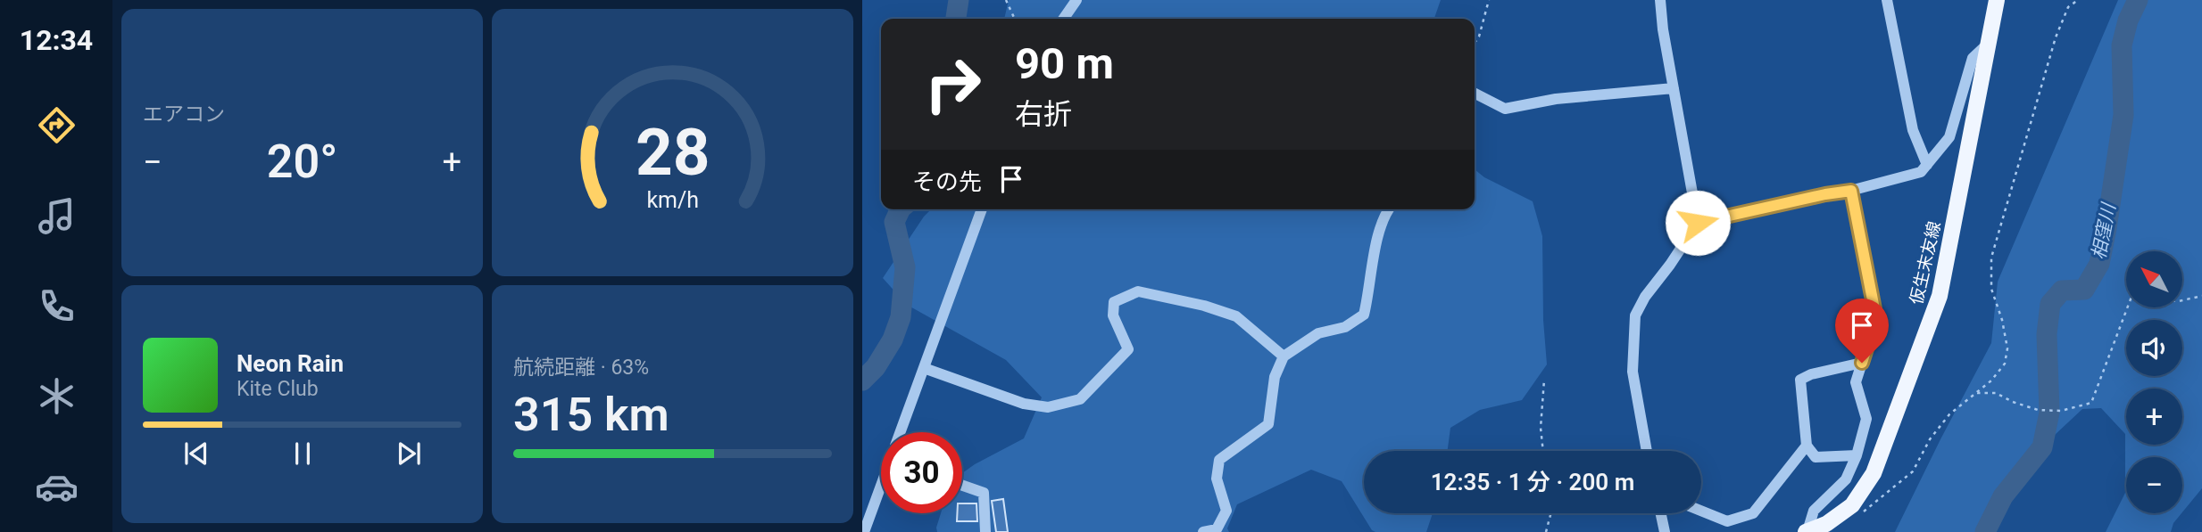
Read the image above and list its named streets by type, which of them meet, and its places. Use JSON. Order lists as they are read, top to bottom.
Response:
{
  "streets": {
    "main road": ["仮生末友線"]
  },
  "water": ["相窪川"],
  "north": "top left",
  "page": {
    "tabs": "12:34",
    "tile": [
      "エアコン",
      ["航続距離 · 63%", "315 km"]
    ],
    "turn": ["90 m", "右折"],
    "heat": ["−", "20°", "+"],
    "then": "その先",
    "map_buttons": ["+", "−"],
    "song": ["Neon Rain", "Kite Club"],
    "limit": "30",
    "trip": "12:35 · 1 分 · 200 m",
    "gauge": ["28", "km/h"]
  }
}
